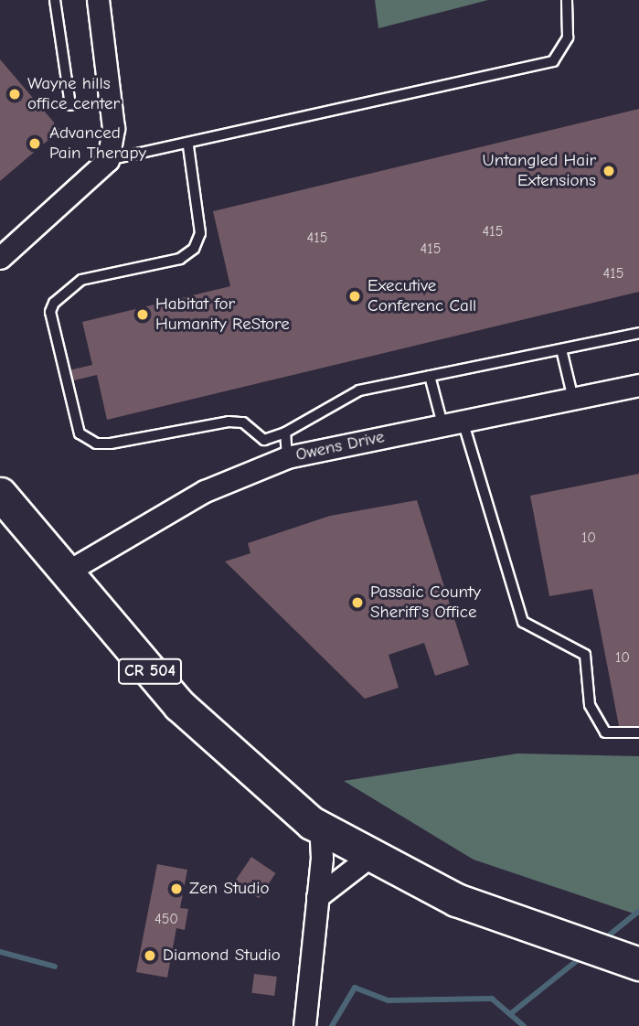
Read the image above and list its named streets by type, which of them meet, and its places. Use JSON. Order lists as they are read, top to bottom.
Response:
{
  "streets": {
    "main road": ["CR 504"],
    "street": ["Owens Drive"]
  },
  "crossings": [
    ["Owens Drive", "CR 504"]
  ],
  "places": [
    "Wayne hills office center",
    "Advanced Pain Therapy",
    "Untangled Hair Extensions",
    "Executive Conferenc Call",
    "Habitat for Humanity ReStore",
    "Passaic County Sheriff's Office",
    "Zen Studio",
    "Diamond Studio"
  ],
  "house_numbers": [
    "415",
    "415",
    "415",
    "415",
    "10",
    "10",
    "450"
  ]
}
